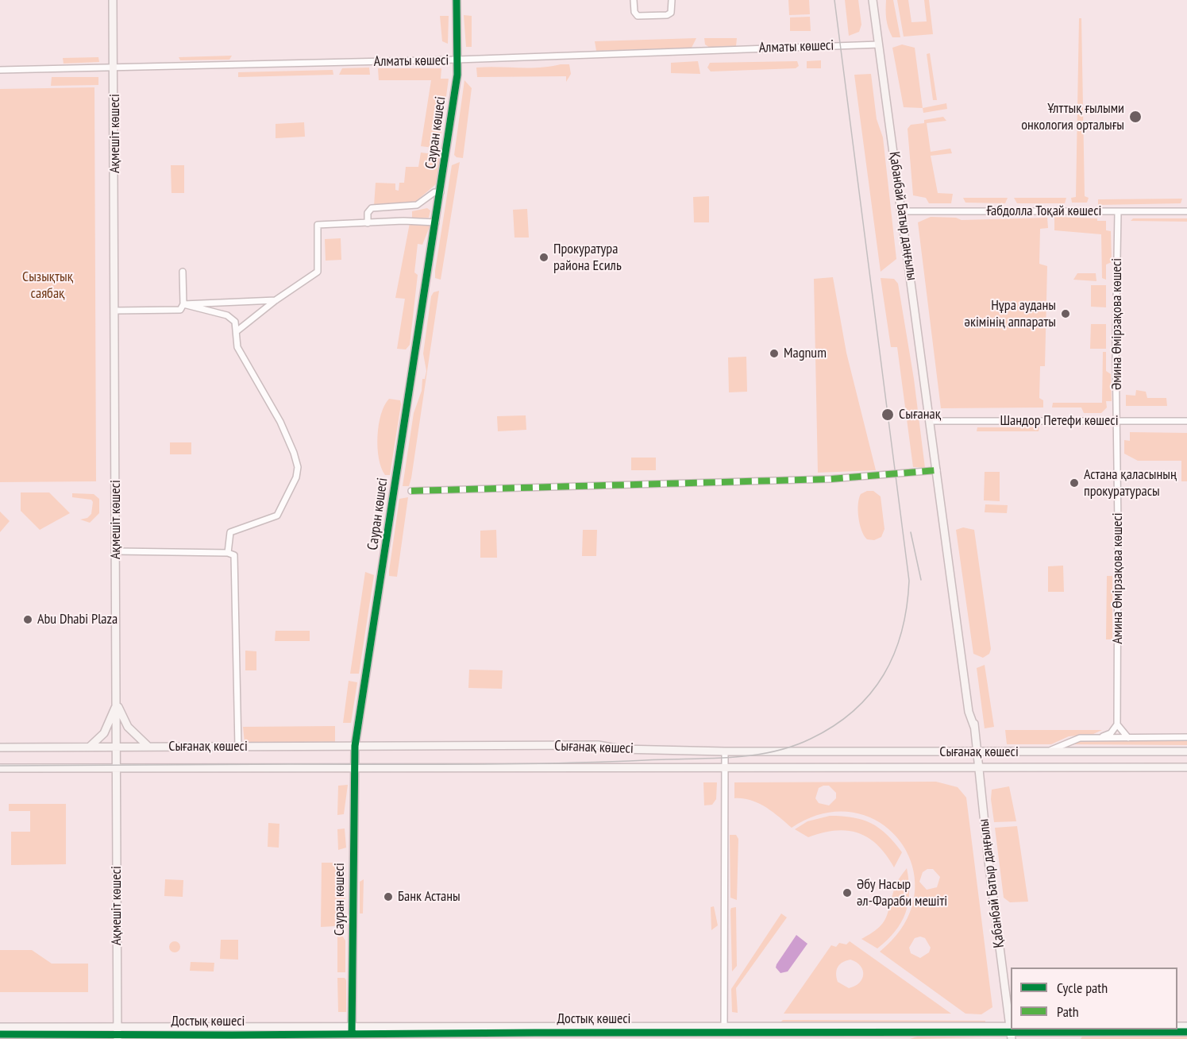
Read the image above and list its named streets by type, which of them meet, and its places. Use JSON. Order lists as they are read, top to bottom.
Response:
{
  "streets": {
    "main road": [
      "Сауран көшесі",
      "Ақмешіт көшесі",
      "Қабанбай Батыр даңғылы",
      "Сығанақ көшесі",
      "Достық көшесі"
    ],
    "street": [
      "Алматы көшесі",
      "Ғабдолла Тоқай көшесі",
      "Әмина Өмірзақова көшесі",
      "Шандор Петефи көшесі",
      "Амина Өмірзақова көшесі"
    ]
  },
  "crossings": [
    ["Алматы көшесі", "Сауран көшесі"],
    ["Алматы көшесі", "Ақмешіт көшесі"],
    ["Алматы көшесі", "Қабанбай Батыр даңғылы"],
    ["Сауран көшесі", "Сығанақ көшесі"],
    ["Сауран көшесі", "Достық көшесі"],
    ["Ақмешіт көшесі", "Сығанақ көшесі"],
    ["Ақмешіт көшесі", "Достық көшесі"],
    ["Ғабдолла Тоқай көшесі", "Қабанбай Батыр даңғылы"],
    ["Ғабдолла Тоқай көшесі", "Әмина Өмірзақова көшесі"],
    ["Қабанбай Батыр даңғылы", "Шандор Петефи көшесі"],
    ["Қабанбай Батыр даңғылы", "Сығанақ көшесі"],
    ["Қабанбай Батыр даңғылы", "Достық көшесі"],
    ["Әмина Өмірзақова көшесі", "Шандор Петефи көшесі"],
    ["Әмина Өмірзақова көшесі", "Амина Өмірзақова көшесі"]
  ],
  "parks": ["Сызықтық саябақ"],
  "places": [
    "Ұлттық ғылыми онкология орталығы",
    "Прокуратура района Есиль",
    "Нұра ауданы әкімінің аппараты",
    "Magnum",
    "Сығанақ",
    "Астана қаласының прокуратурасы",
    "Abu Dhabi Plaza",
    "Әбу Насыр әл-Фараби мешіті",
    "Банк Астаны"
  ],
  "legend": ["Cycle path", "Path"]
}
